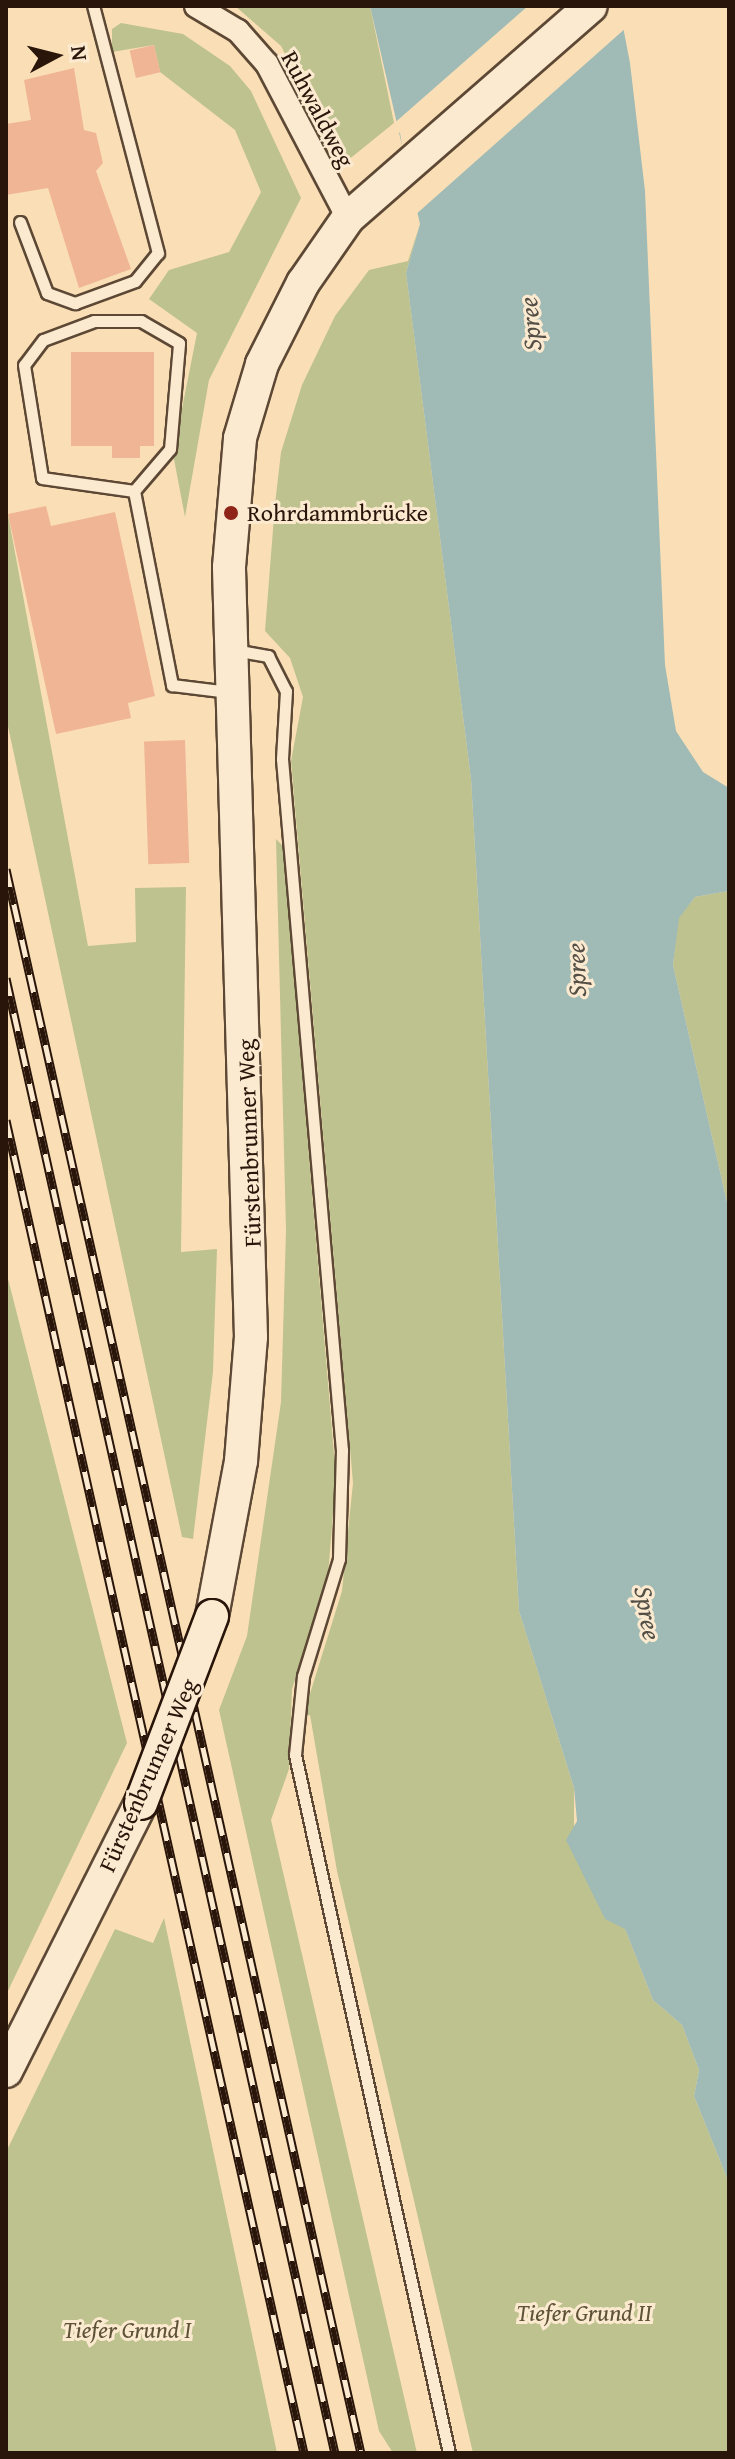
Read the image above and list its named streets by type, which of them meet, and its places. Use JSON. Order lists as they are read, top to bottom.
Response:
{
  "streets": {
    "main road": ["Fürstenbrunner Weg"],
    "street": ["Ruhwaldweg"]
  },
  "crossings": [
    ["Ruhwaldweg", "Fürstenbrunner Weg"]
  ],
  "water": ["Spree"],
  "parks": ["Tiefer Grund II", "Tiefer Grund I"],
  "places": ["Rohrdammbrücke"],
  "north": "right"
}
